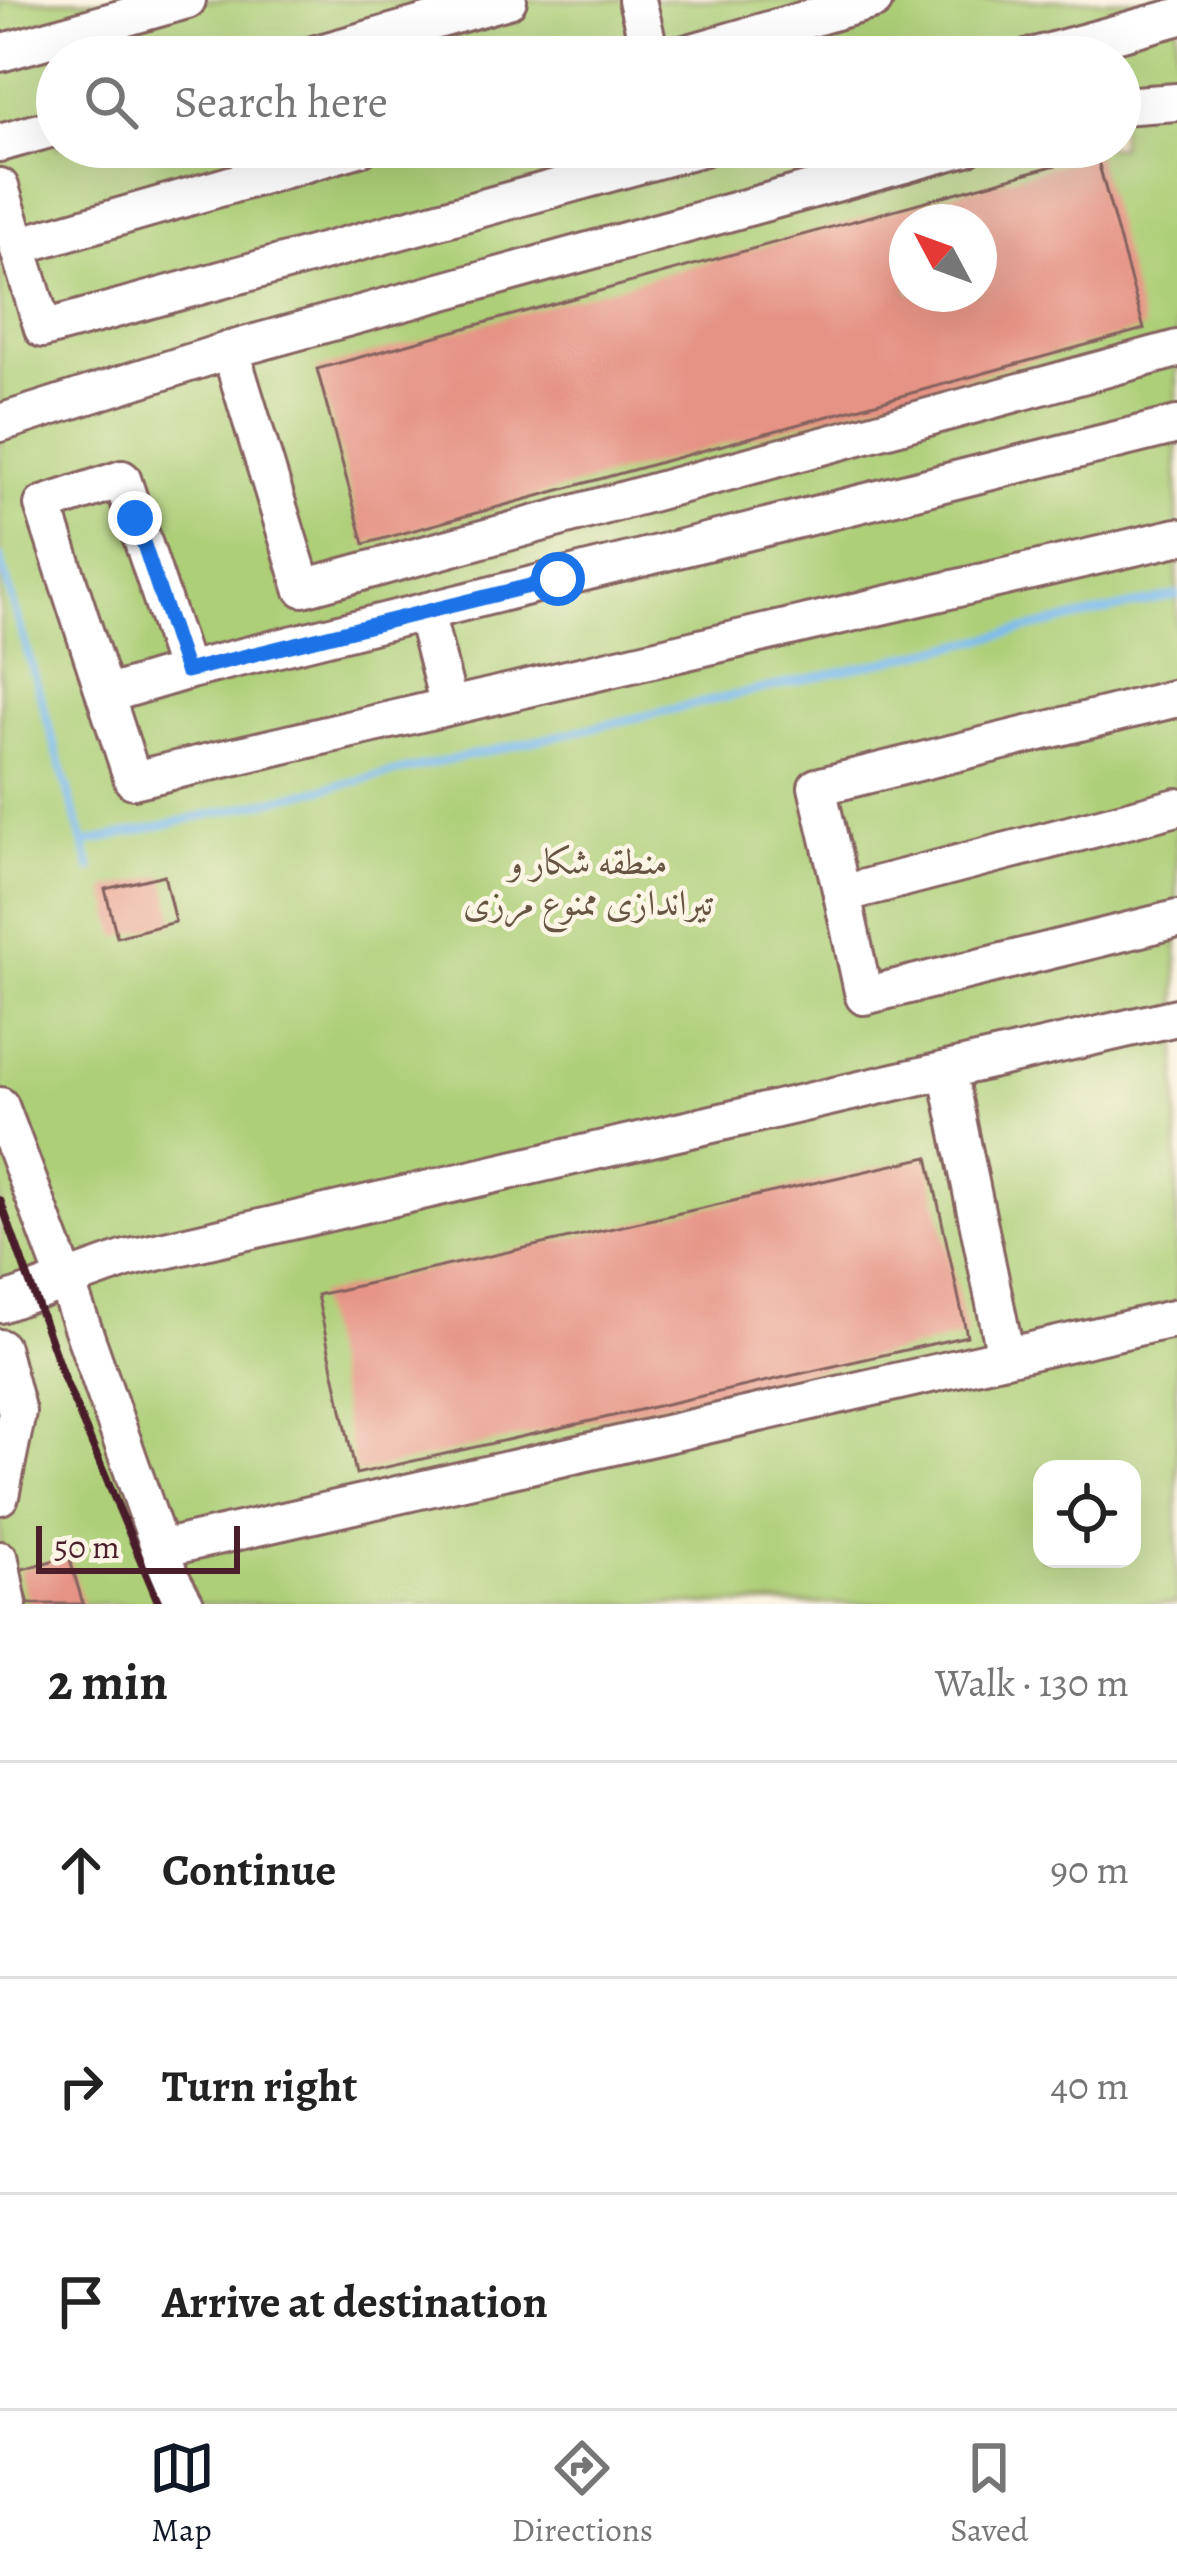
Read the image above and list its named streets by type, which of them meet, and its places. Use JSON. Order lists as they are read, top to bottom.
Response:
{
  "parks": ["منطقه شکار و تیراندازی ممنوع مرزی"],
  "scale_bar": "50 m",
  "north": "top left",
  "page": {
    "search": "Search here",
    "scale": "50 m",
    "heading": ["2 min", "Walk · 130 m"],
    "list": [
      ["Continue", "90 m"],
      ["Turn right", "40 m"],
      "Arrive at destination"
    ],
    "nav": ["Map", "Directions", "Saved"]
  }
}
